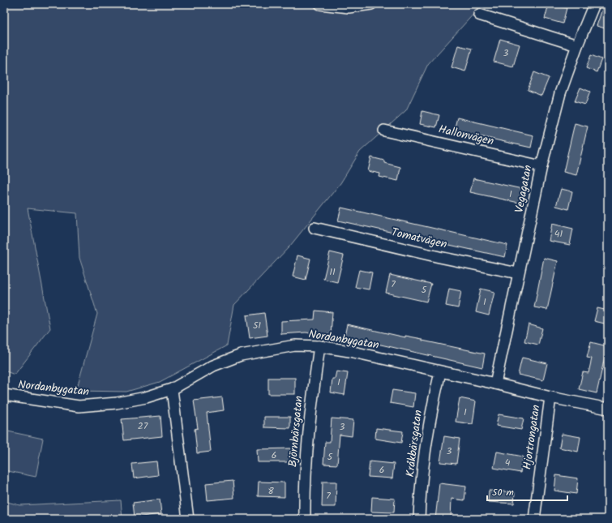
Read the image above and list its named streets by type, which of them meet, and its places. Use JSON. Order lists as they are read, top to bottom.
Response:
{
  "streets": {
    "street": [
      "Hallonvägen",
      "Vegagatan",
      "Tomatvägen",
      "Nordanbygatan",
      "Björnbärsgatan",
      "Hjortrongatan",
      "Kråkbärsgatan"
    ]
  },
  "crossings": [
    ["Hallonvägen", "Vegagatan"],
    ["Vegagatan", "Tomatvägen"],
    ["Vegagatan", "Nordanbygatan"],
    ["Nordanbygatan", "Björnbärsgatan"],
    ["Nordanbygatan", "Hjortrongatan"],
    ["Nordanbygatan", "Kråkbärsgatan"]
  ],
  "house_numbers": [
    "3",
    "1",
    "41",
    "11",
    "7",
    "5",
    "1",
    "51",
    "1",
    "1",
    "27",
    "3",
    "3",
    "6",
    "5",
    "4",
    "6",
    "8",
    "7"
  ],
  "scale_bar": "50 m"
}
